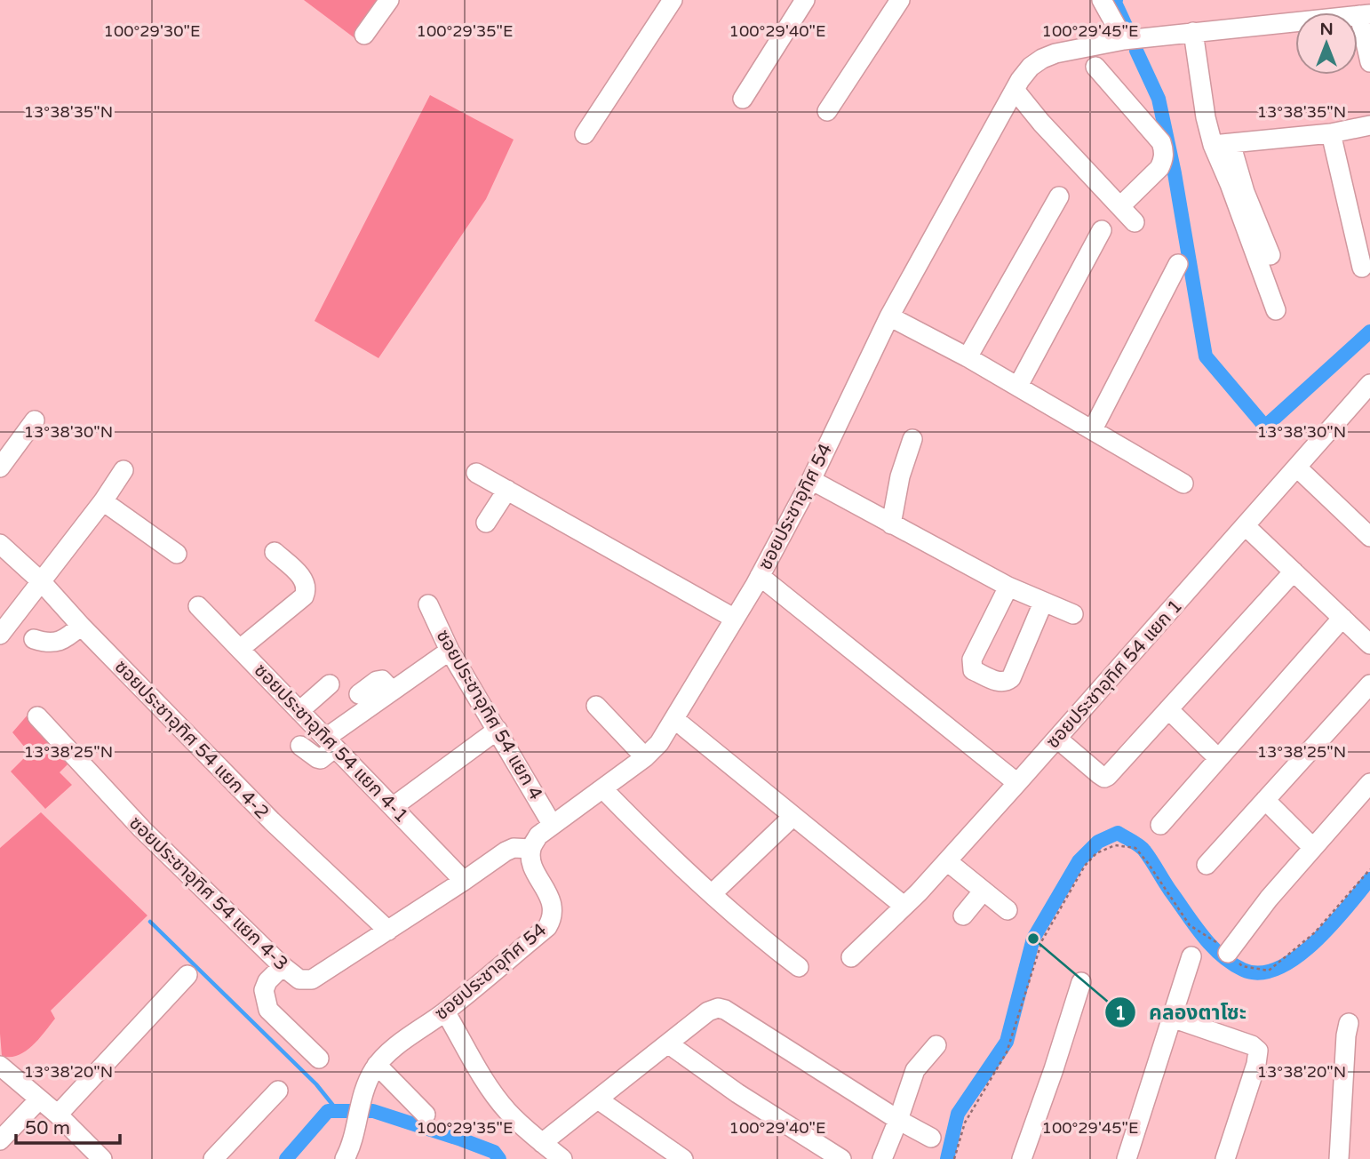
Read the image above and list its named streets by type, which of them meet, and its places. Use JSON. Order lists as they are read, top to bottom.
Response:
{
  "streets": {
    "street": [
      "ซอยประชาอุทิศ 54",
      "ซอยประชาอุทิศ 54 แยก 1",
      "ซอยประชาอุทิศ 54 แยก 4",
      "ซอยประชาอุทิศ 54 แยก 4-2",
      "ซอยประชาอุทิศ 54 แยก 4-1",
      "ซอยประชาอุทิศ 54 แยก 4-3"
    ]
  },
  "crossings": [
    ["ซอยประชาอุทิศ 54", "ซอยประชาอุทิศ 54 แยก 4"],
    ["ซอยประชาอุทิศ 54", "ซอยประชาอุทิศ 54 แยก 4-3"],
    ["ซอยประชาอุทิศ 54 แยก 4-2", "ซอยประชาอุทิศ 54 แยก 4-3"],
    ["ซอยประชาอุทิศ 54 แยก 4-1", "ซอยประชาอุทิศ 54 แยก 4-3"]
  ],
  "places": ["คลองตาโซะ"],
  "scale_bar": "50 m",
  "north": "top",
  "coordinates": [
    "100°29'30\"E",
    "100°29'35\"E",
    "100°29'40\"E",
    "100°29'45\"E",
    "13°38'35\"N",
    "13°38'30\"N",
    "13°38'25\"N",
    "13°38'20\"N"
  ]
}
